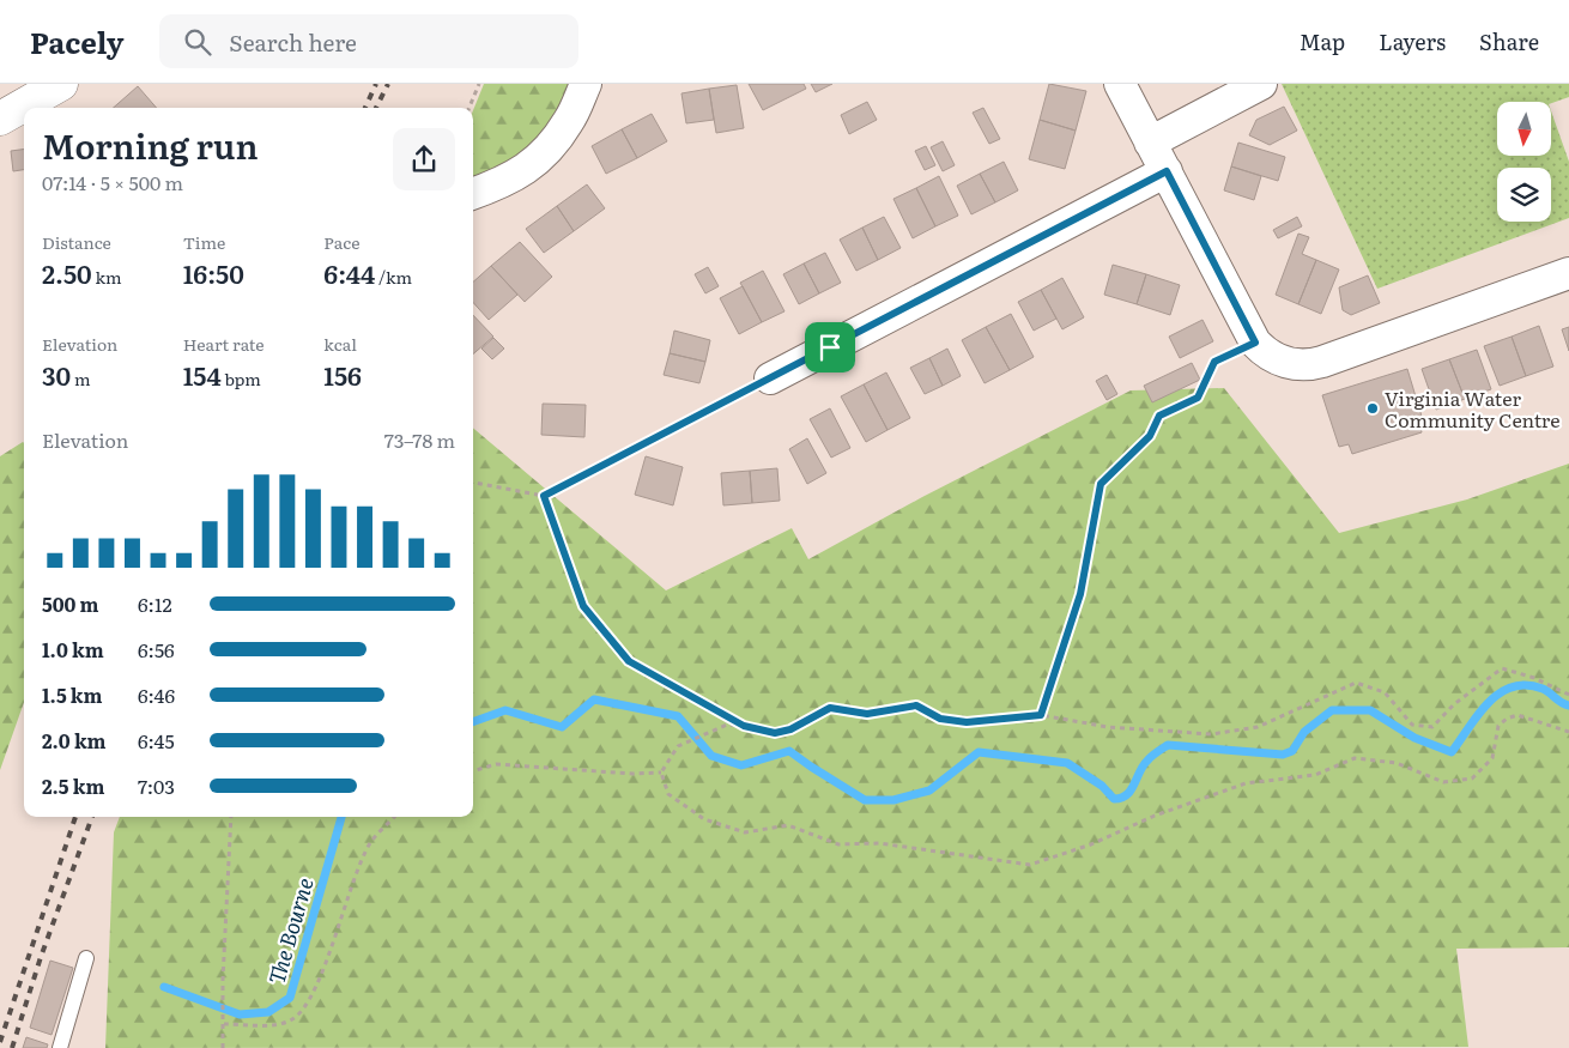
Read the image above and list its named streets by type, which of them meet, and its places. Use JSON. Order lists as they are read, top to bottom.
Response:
{
  "water": ["The Bourne"],
  "places": ["Virginia Water Community Centre"],
  "north": "bottom",
  "page": {
    "header": "Pacely",
    "search": "Search here",
    "nav": ["Map", "Layers", "Share"],
    "heading": ["Morning run", "07:14 · 5 × 500 m"],
    "stats": [
      ["Distance", "2.50 km"],
      ["Time", "16:50"],
      ["Pace", "6:44 /km"],
      ["Elevation", "30 m"],
      ["Heart rate", "154 bpm"],
      ["kcal", "156"]
    ],
    "chart": ["Elevation", "73–78 m"],
    "list": [
      {
        "name": "500 m",
        "note": "6:12"
      },
      {
        "name": "1.0 km",
        "note": "6:56"
      },
      {
        "name": "1.5 km",
        "note": "6:46"
      },
      {
        "name": "2.0 km",
        "note": "6:45"
      },
      {
        "name": "2.5 km",
        "note": "7:03"
      }
    ]
  }
}
